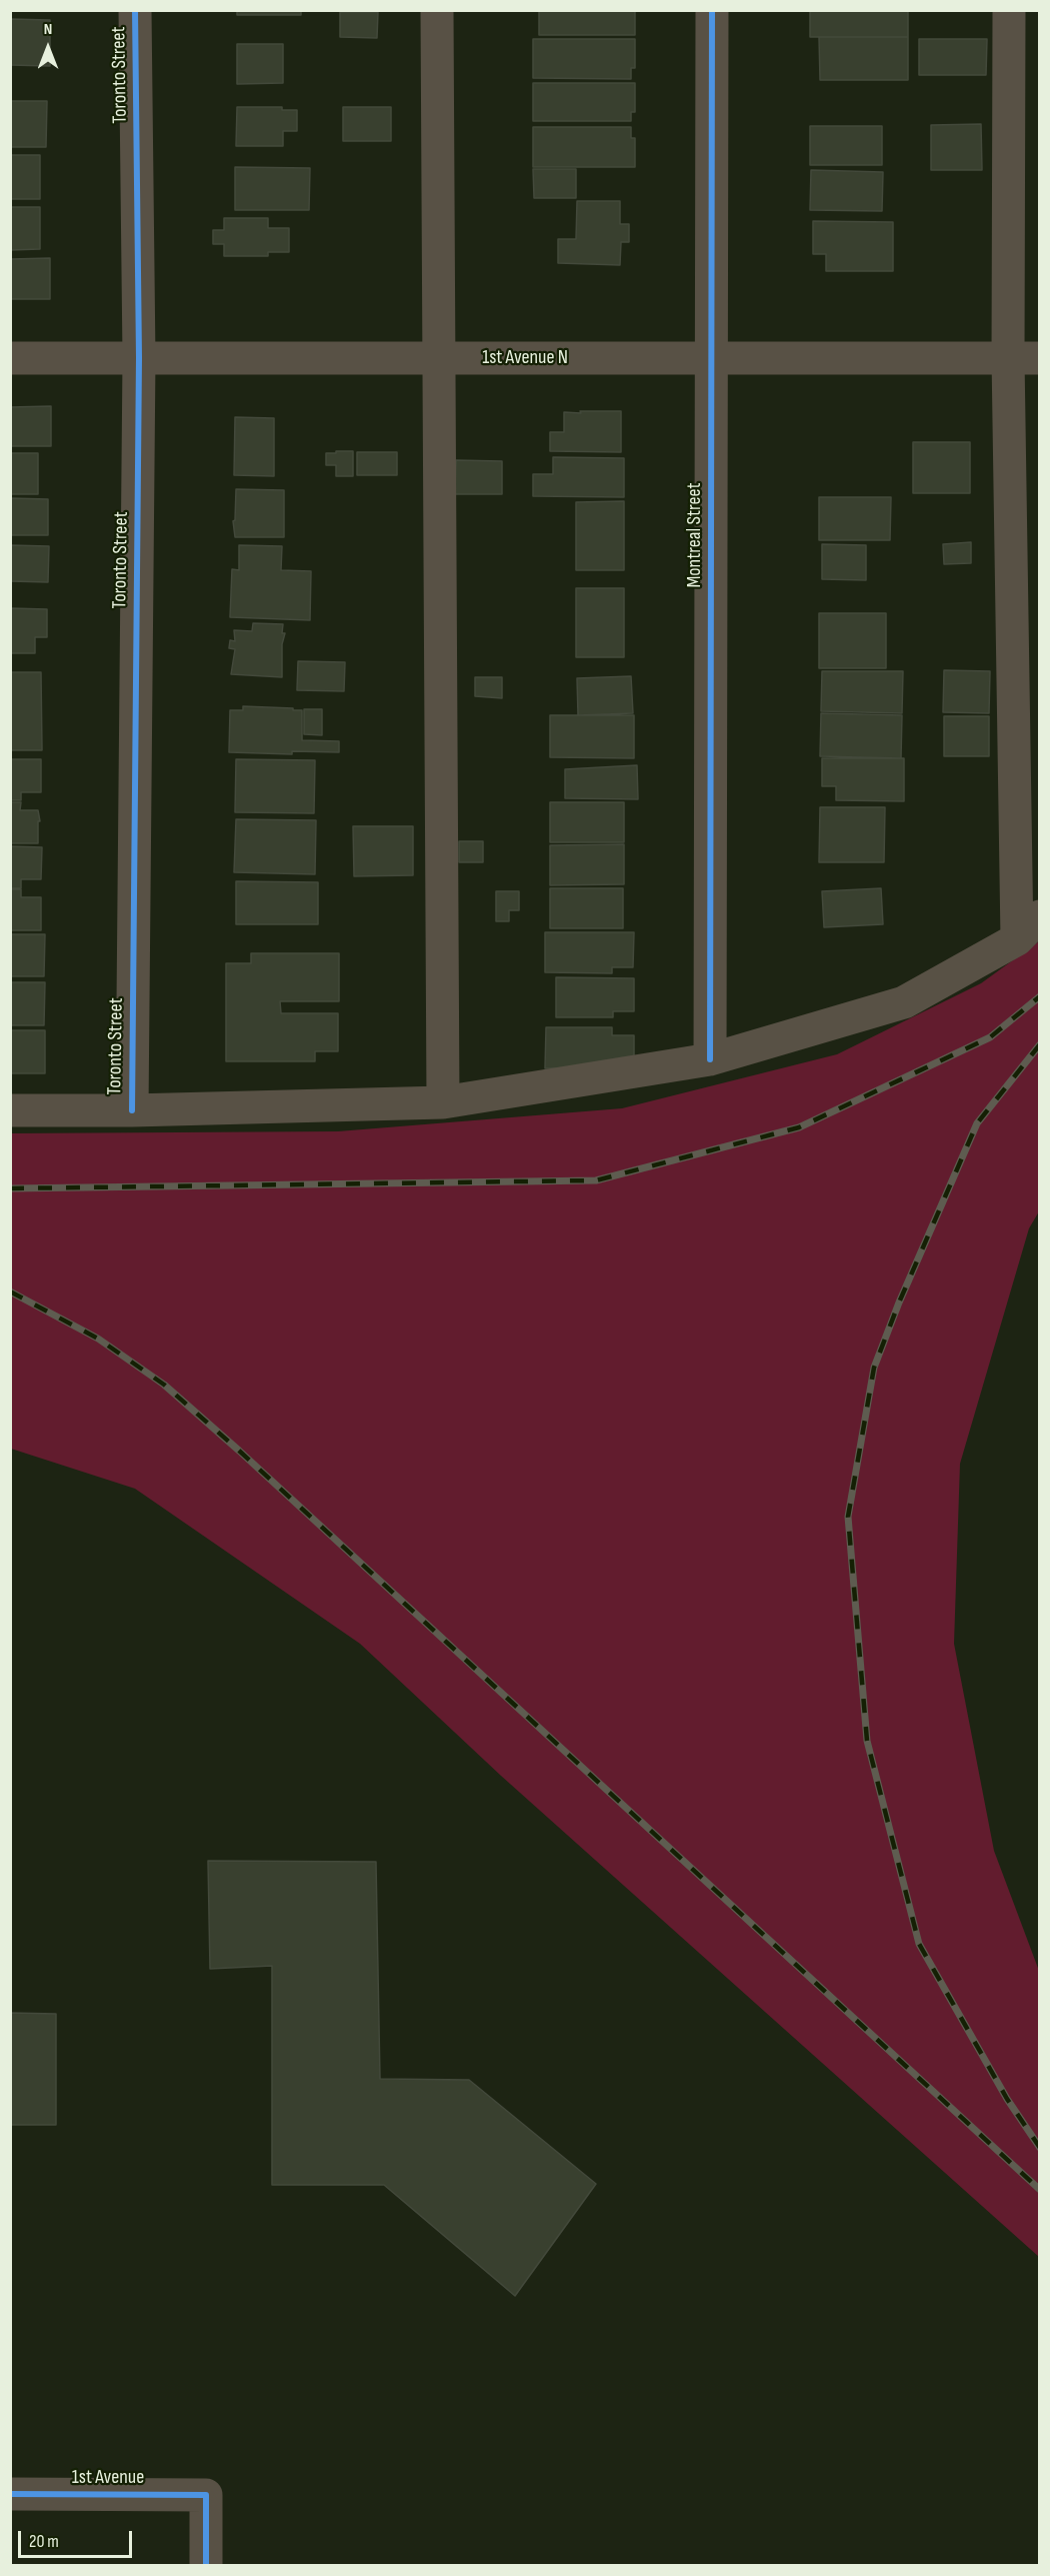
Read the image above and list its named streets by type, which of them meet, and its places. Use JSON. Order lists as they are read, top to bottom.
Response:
{
  "streets": {
    "street": [
      "Toronto Street",
      "1st Avenue N",
      "Montreal Street",
      "1st Avenue"
    ]
  },
  "crossings": [
    ["Toronto Street", "1st Avenue N"],
    ["1st Avenue N", "Montreal Street"]
  ],
  "scale_bar": "20 m",
  "north": "top"
}
